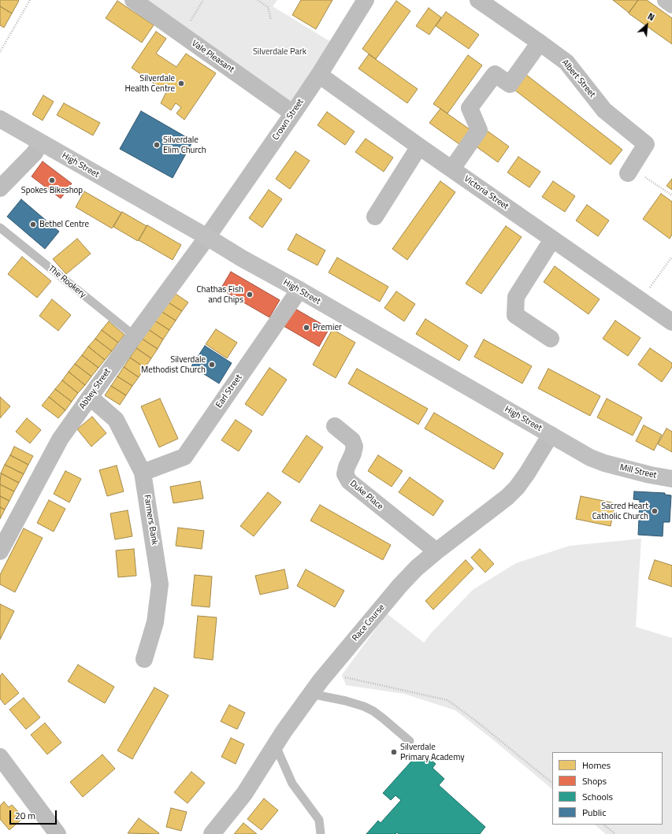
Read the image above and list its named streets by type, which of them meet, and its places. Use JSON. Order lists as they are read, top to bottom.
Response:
{
  "streets": {
    "street": [
      "Vale Pleasant",
      "Albert Street",
      "Crown Street",
      "High Street",
      "Victoria Street",
      "Abbey Street",
      "Earl Street",
      "Mill Street",
      "Duke Place",
      "Farmers Bank",
      "Race Course"
    ],
    "lane": ["The Rookery"]
  },
  "crossings": [
    ["Vale Pleasant", "Crown Street"],
    ["Crown Street", "High Street"],
    ["Crown Street", "Victoria Street"],
    ["Crown Street", "Abbey Street"],
    ["High Street", "Abbey Street"],
    ["High Street", "Earl Street"],
    ["High Street", "Mill Street"],
    ["High Street", "Race Course"],
    ["The Rookery", "Abbey Street"],
    ["Abbey Street", "Farmers Bank"],
    ["Earl Street", "Farmers Bank"],
    ["Duke Place", "Race Course"]
  ],
  "parks": ["Silverdale Park"],
  "places": [
    "Silverdale Health Centre",
    "Silverdale Elim Church",
    "Spokes Bikeshop",
    "Bethel Centre",
    "Chathas Fish and Chips",
    "Premier",
    "Silverdale Methodist Church",
    "Sacred Heart Catholic Church",
    "Silverdale Primary Academy"
  ],
  "legend": [
    "Homes",
    "Shops",
    "Schools",
    "Public"
  ],
  "scale_bar": "20 m",
  "north": "top right"
}
